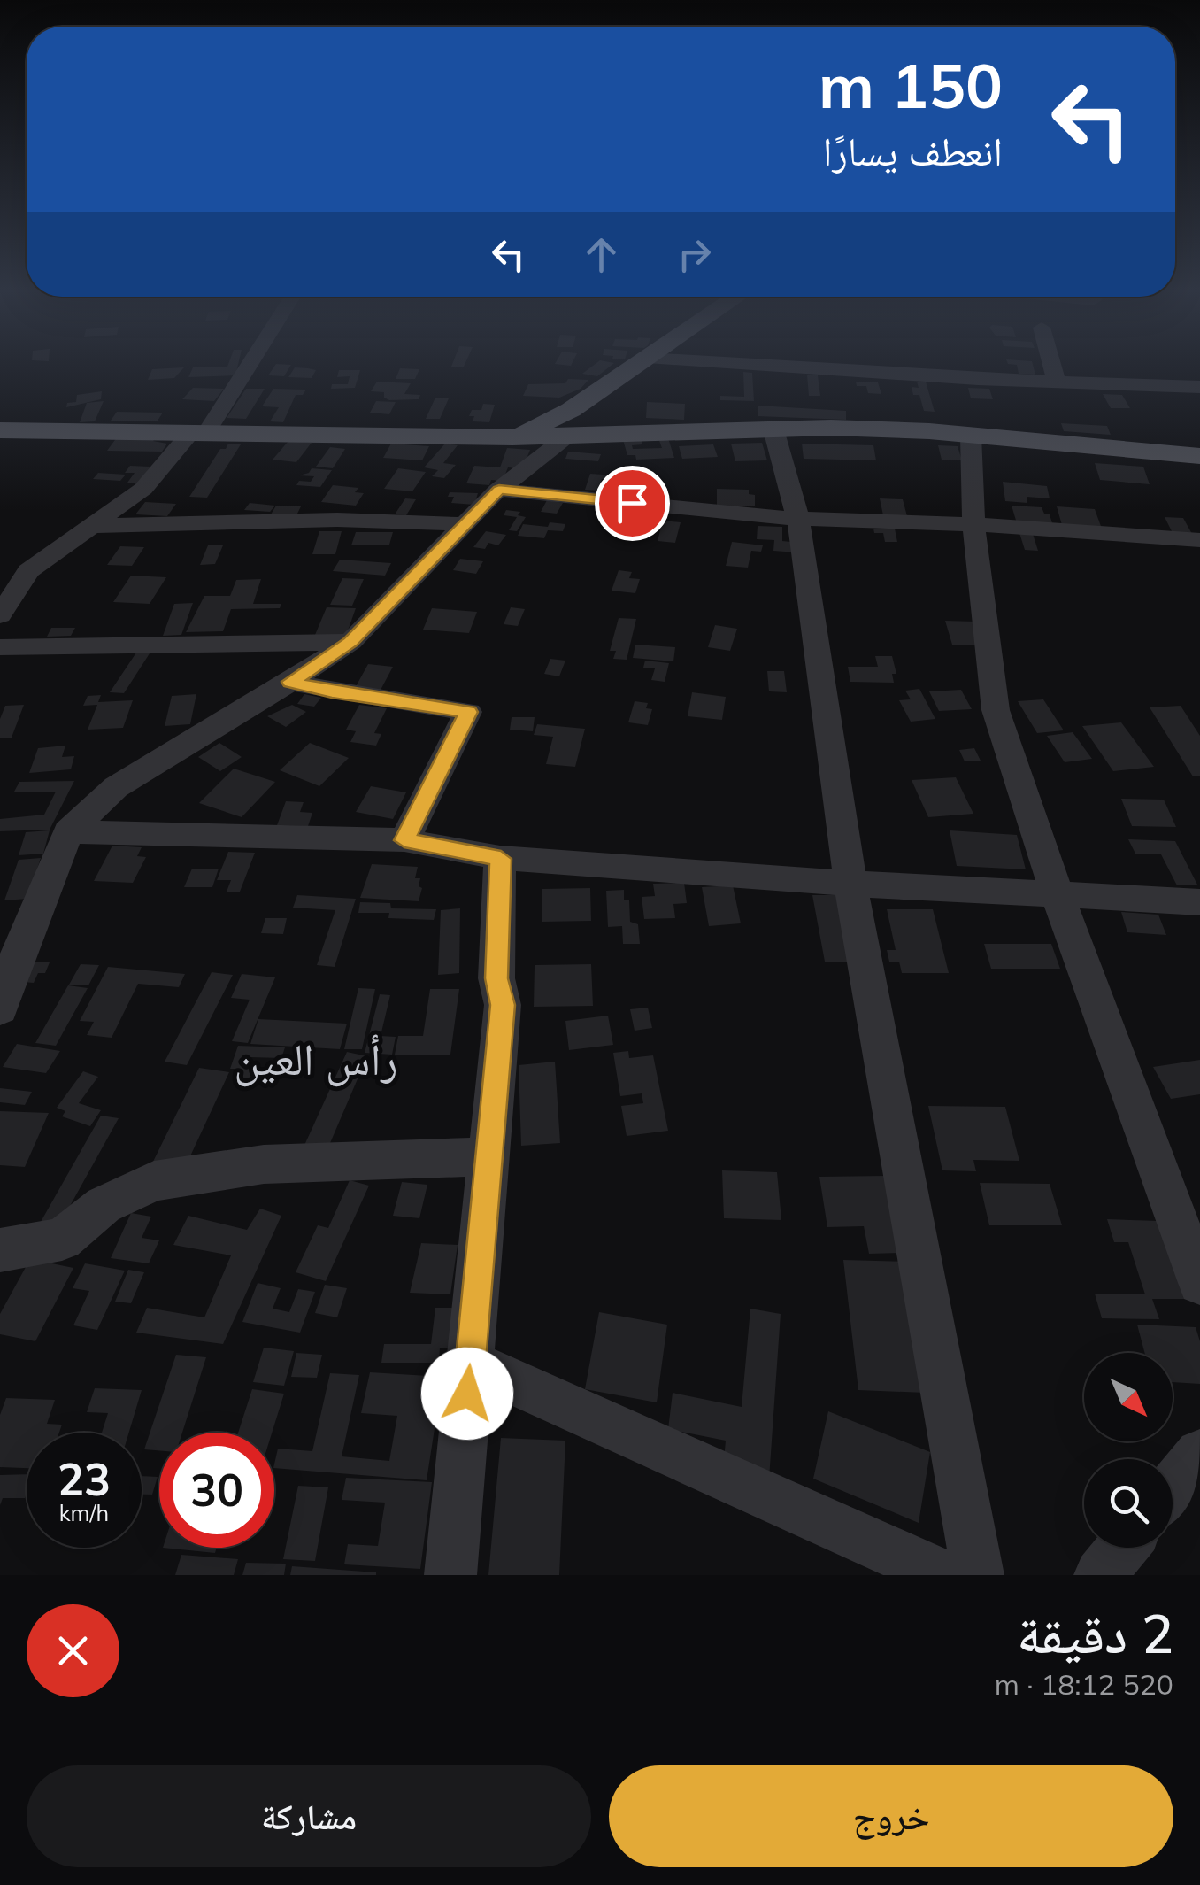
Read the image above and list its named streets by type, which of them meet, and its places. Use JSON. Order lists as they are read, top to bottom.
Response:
{
  "districts": ["رأس العين"],
  "north": "bottom right",
  "page": {
    "turn": ["150 m", "انعطف يسارًا"],
    "speed": "23 km/h",
    "limit": "30",
    "heading": ["2 دقيقة", "520 m · 18:12"],
    "buttons": ["خروج", "مشاركة"]
  }
}
